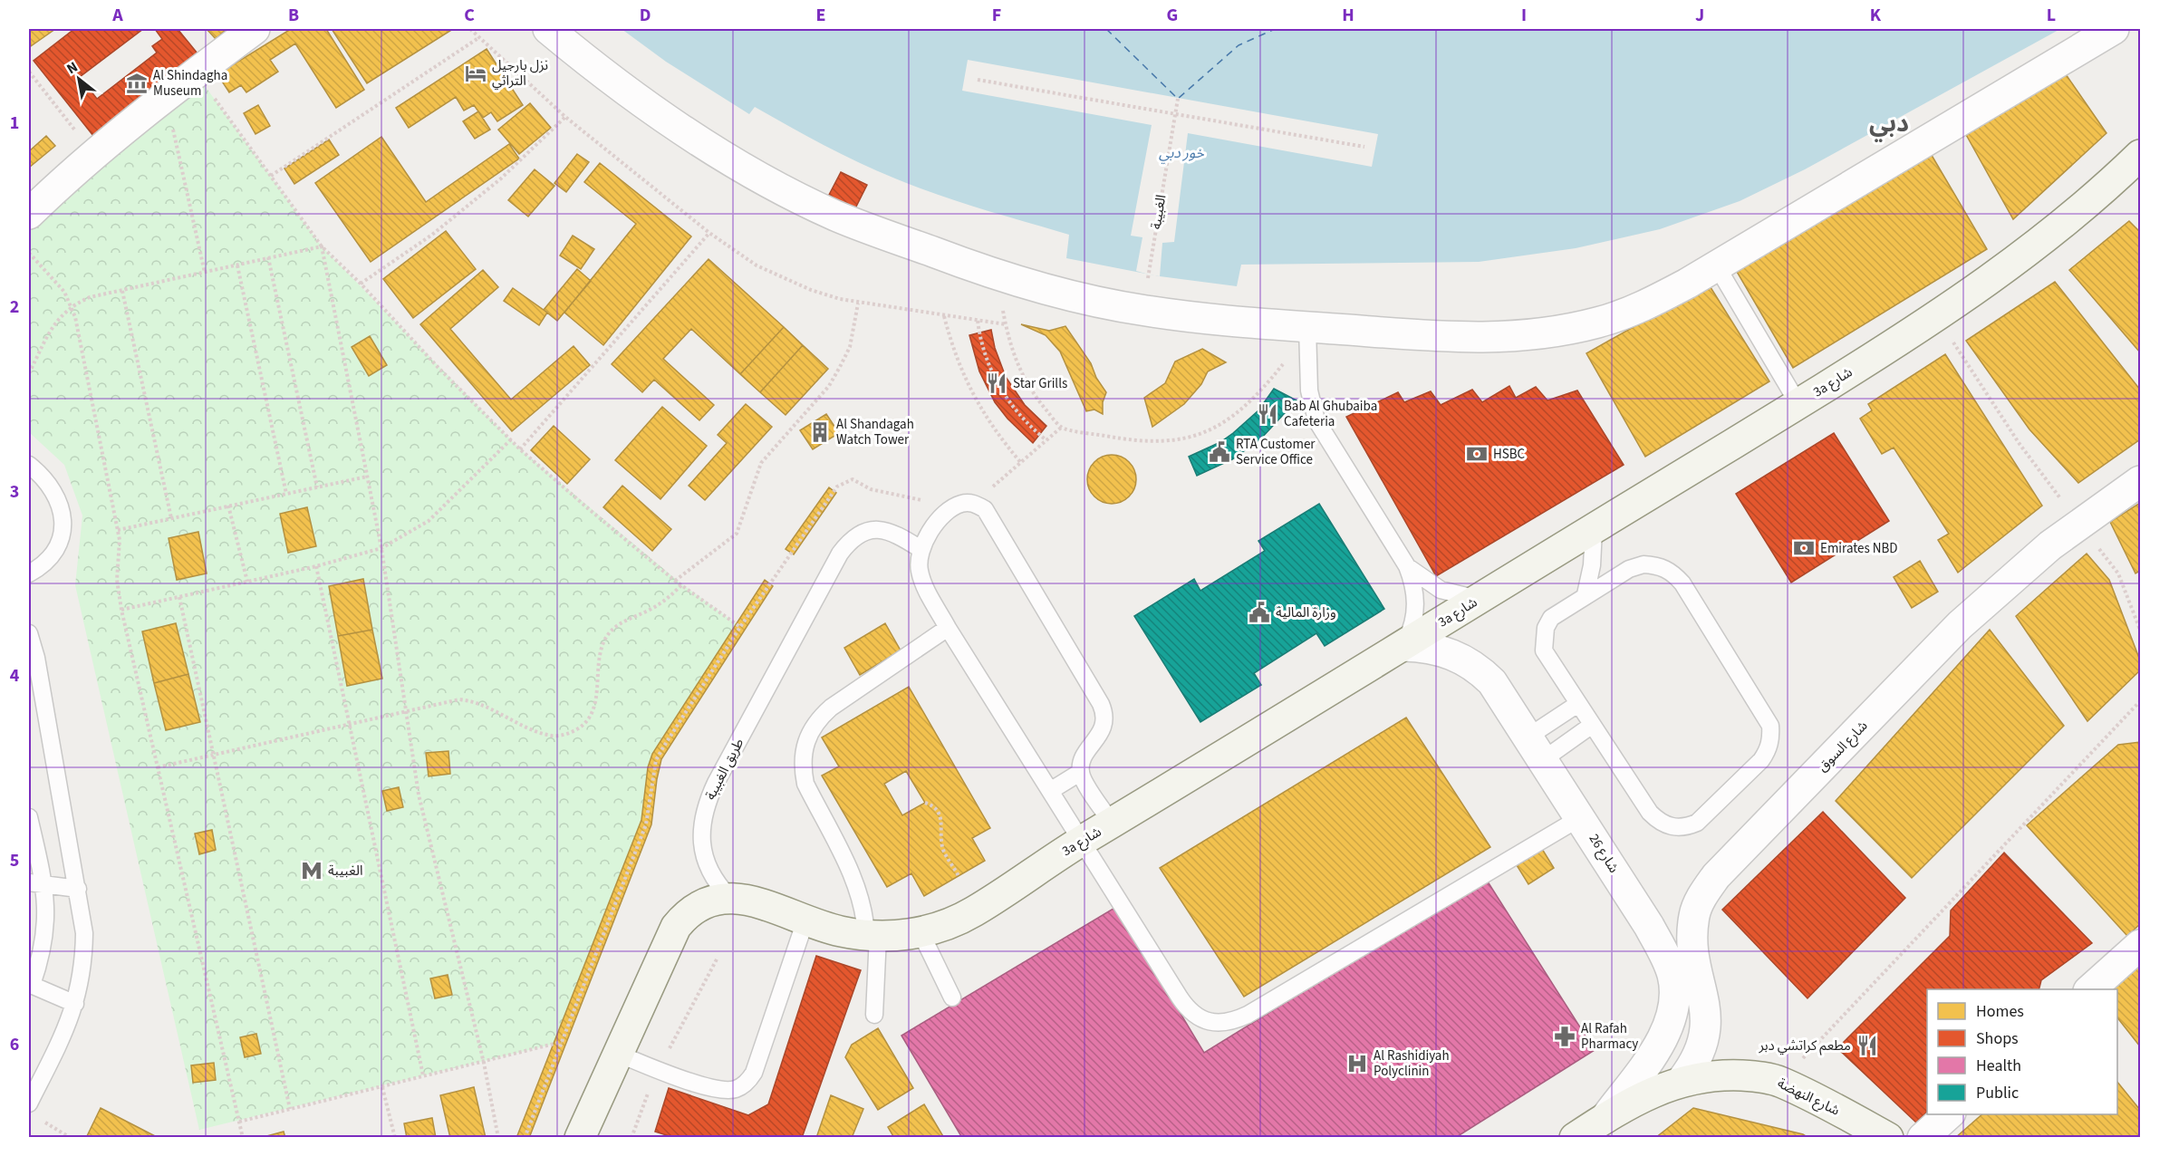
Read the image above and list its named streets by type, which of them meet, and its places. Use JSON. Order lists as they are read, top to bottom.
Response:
{
  "streets": {
    "street": [
      "3a شارع",
      "شارع السوق",
      "شارع 26",
      "شارع النهضة"
    ],
    "lane": ["طريق الغبيبة"],
    "path": ["الغبيبة"]
  },
  "crossings": [
    ["3a شارع", "طريق الغبيبة"],
    ["3a شارع", "شارع 26"],
    ["شارع السوق", "شارع النهضة"],
    ["شارع 26", "شارع النهضة"]
  ],
  "districts": ["دبي"],
  "water": ["خور دبي"],
  "places": {
    "hotel": ["نزل بارجيل التراثي"],
    "museum": ["Al Shindagha Museum"],
    "restaurant": ["Star Grills", "Bab Al Ghubaiba Cafeteria", "مطعم كراتشي دبر"],
    "building": ["Al Shandagah Watch Tower"],
    "public building": ["RTA Customer Service Office", "وزارة المالية"],
    "bank": ["HSBC", "Emirates NBD"],
    "metro station": ["الغبيبة"],
    "pharmacy": ["Al Rafah Pharmacy"],
    "hospital": ["Al Rashidiyah Polyclinin"]
  },
  "legend": [
    "Homes",
    "Shops",
    "Health",
    "Public"
  ],
  "north": "top left",
  "grid": {
    "columns": [
      "A",
      "B",
      "C",
      "D",
      "E",
      "F",
      "G",
      "H",
      "I",
      "J",
      "K",
      "L"
    ],
    "rows": [
      "1",
      "2",
      "3",
      "4",
      "5",
      "6"
    ]
  }
}
